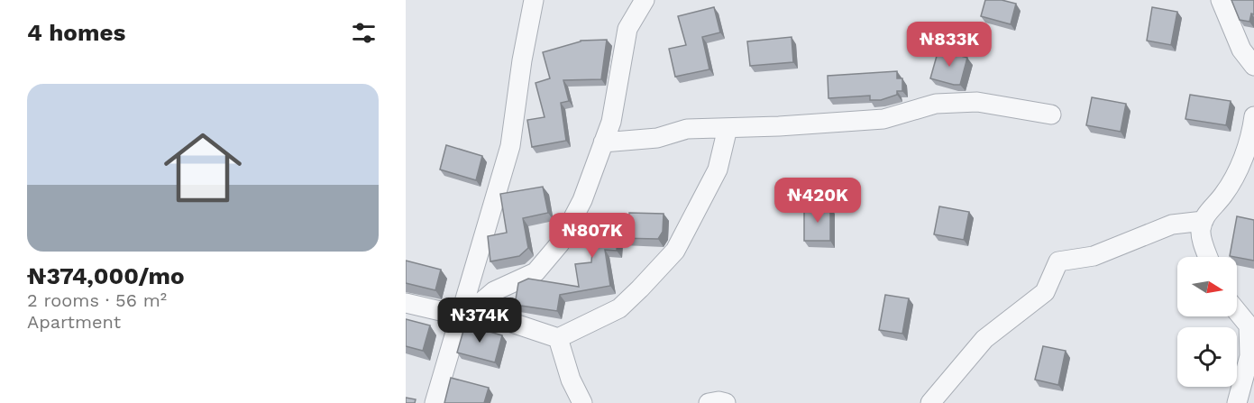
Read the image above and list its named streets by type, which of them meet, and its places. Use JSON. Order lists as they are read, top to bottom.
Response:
{
  "north": "right",
  "page": {
    "heading": "4 homes",
    "price": [
      "₦833K",
      "₦420K",
      "₦807K",
      "₦374K"
    ],
    "list": [
      {
        "name": "₦374,000/mo",
        "note": "2 rooms · 56 m² · Apartment"
      }
    ]
  }
}
